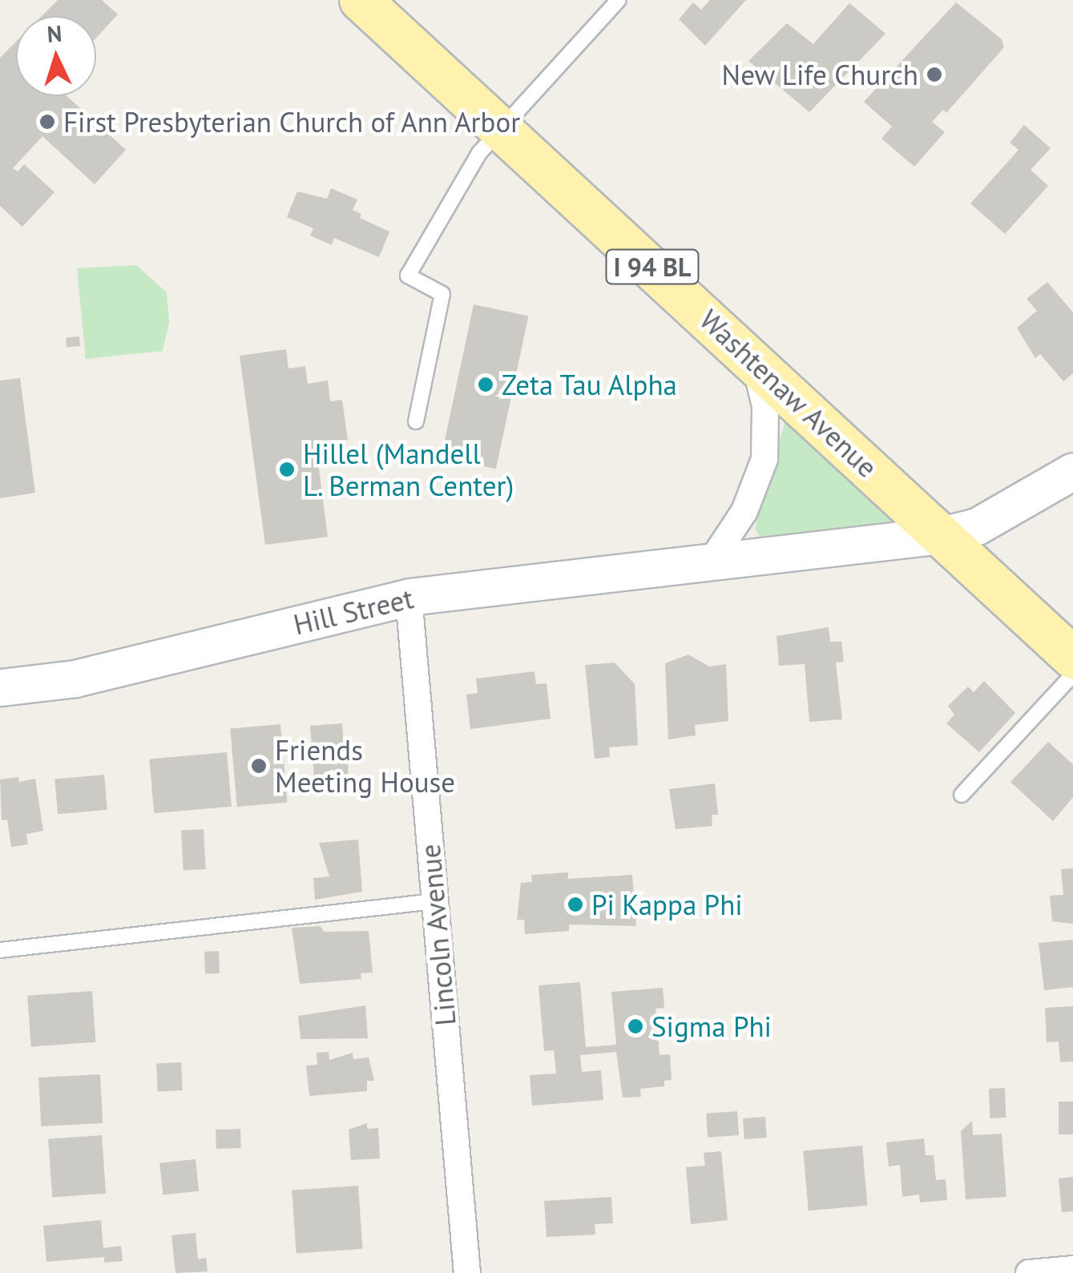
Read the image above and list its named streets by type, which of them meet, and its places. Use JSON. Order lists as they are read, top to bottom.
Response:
{
  "streets": {
    "main road": ["I 94 BL", "Washtenaw Avenue"],
    "street": ["Hill Street", "Lincoln Avenue"]
  },
  "crossings": [
    ["Washtenaw Avenue", "Hill Street"],
    ["Hill Street", "Lincoln Avenue"]
  ],
  "places": [
    "New Life Church",
    "First Presbyterian Church of Ann Arbor",
    "Zeta Tau Alpha",
    "Hillel (Mandell L. Berman Center)",
    "Friends Meeting House",
    "Pi Kappa Phi",
    "Sigma Phi"
  ],
  "north": "top"
}
